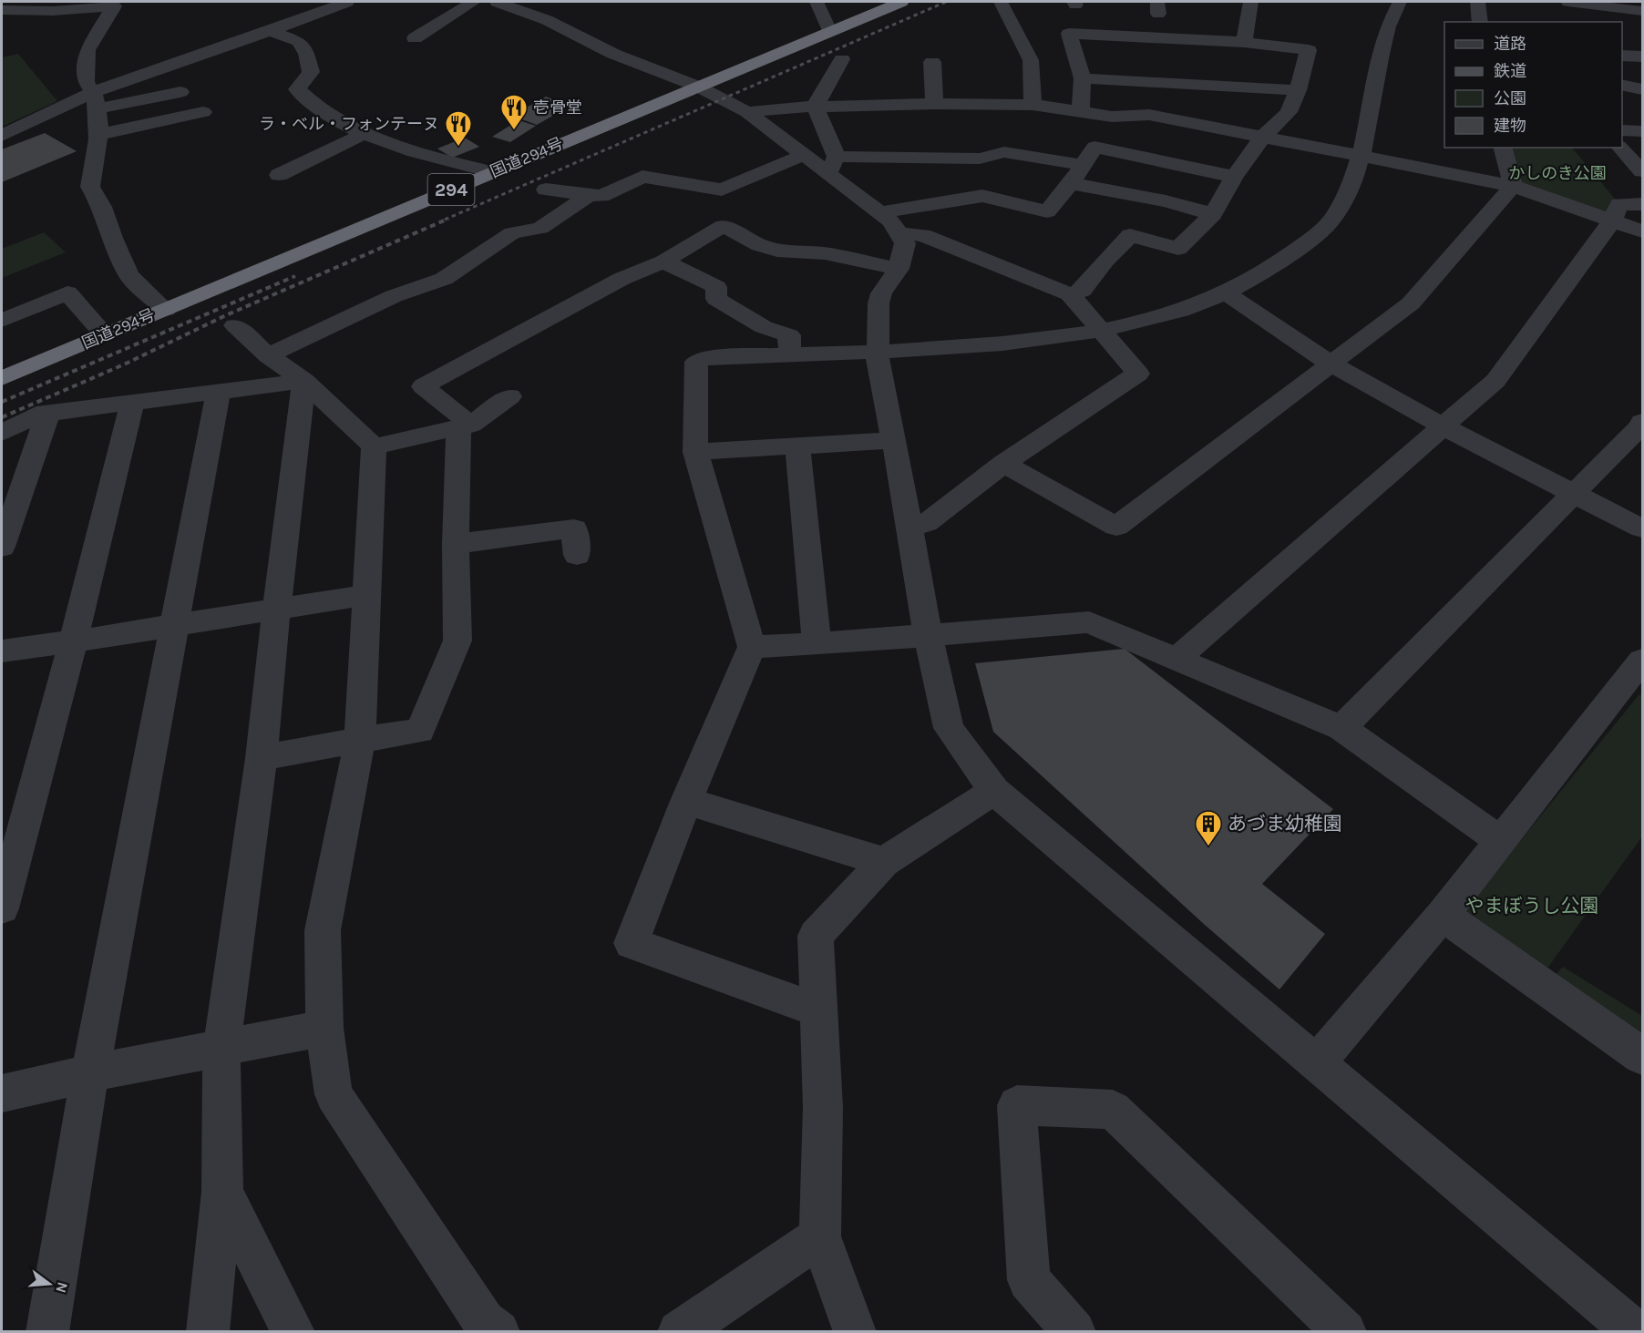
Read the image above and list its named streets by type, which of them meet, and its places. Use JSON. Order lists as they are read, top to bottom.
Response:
{
  "streets": {
    "highway": ["国道294号", "294"]
  },
  "parks": ["かしのき公園", "やまぼうし公園"],
  "places": {
    "restaurant": ["壱骨堂", "ラ・ベル・フォンテーヌ"],
    "building": ["あづま幼稚園"]
  },
  "legend": [
    "道路",
    "鉄道",
    "公園",
    "建物"
  ],
  "north": "right"
}
